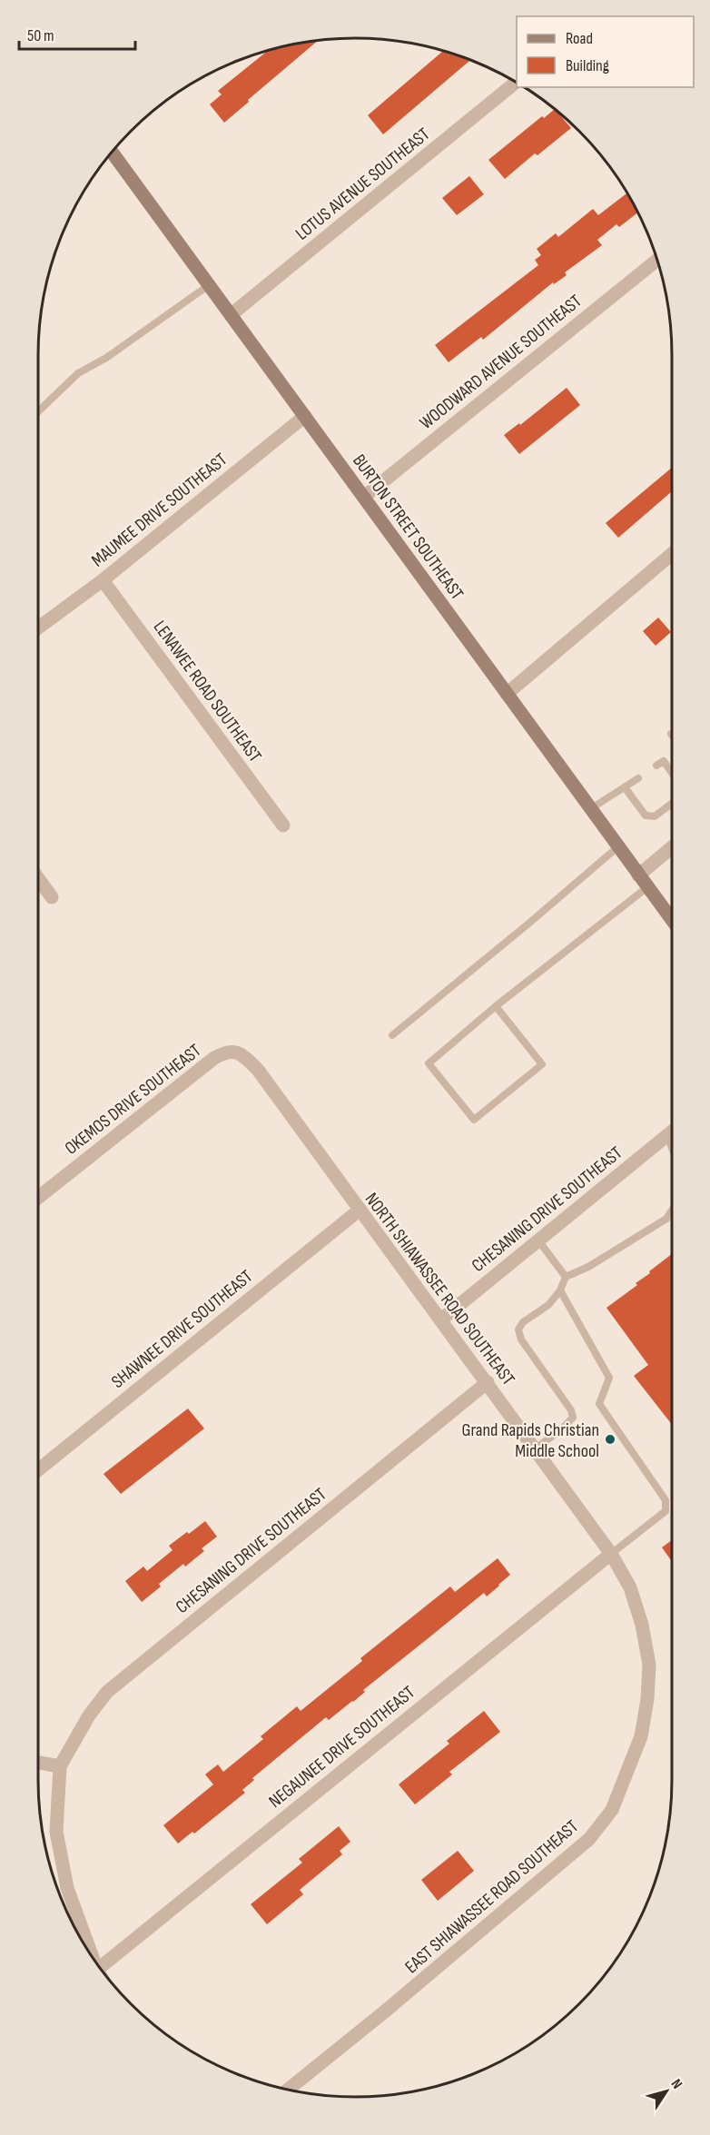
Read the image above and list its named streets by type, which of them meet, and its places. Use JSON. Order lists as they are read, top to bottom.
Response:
{
  "streets": {
    "main road": ["BURTON STREET SOUTHEAST"],
    "street": [
      "LOTUS AVENUE SOUTHEAST",
      "WOODWARD AVENUE SOUTHEAST",
      "MAUMEE DRIVE SOUTHEAST",
      "LENAWEE ROAD SOUTHEAST",
      "OKEMOS DRIVE SOUTHEAST",
      "CHESANING DRIVE SOUTHEAST",
      "NORTH SHIAWASSEE ROAD SOUTHEAST",
      "SHAWNEE DRIVE SOUTHEAST",
      "NEGAUNEE DRIVE SOUTHEAST",
      "EAST SHIAWASSEE ROAD SOUTHEAST"
    ]
  },
  "crossings": [
    ["LOTUS AVENUE SOUTHEAST", "BURTON STREET SOUTHEAST"],
    ["WOODWARD AVENUE SOUTHEAST", "BURTON STREET SOUTHEAST"],
    ["MAUMEE DRIVE SOUTHEAST", "BURTON STREET SOUTHEAST"],
    ["MAUMEE DRIVE SOUTHEAST", "LENAWEE ROAD SOUTHEAST"],
    ["OKEMOS DRIVE SOUTHEAST", "NORTH SHIAWASSEE ROAD SOUTHEAST"],
    ["CHESANING DRIVE SOUTHEAST", "NORTH SHIAWASSEE ROAD SOUTHEAST"],
    ["NORTH SHIAWASSEE ROAD SOUTHEAST", "SHAWNEE DRIVE SOUTHEAST"],
    ["NORTH SHIAWASSEE ROAD SOUTHEAST", "NEGAUNEE DRIVE SOUTHEAST"],
    ["NORTH SHIAWASSEE ROAD SOUTHEAST", "EAST SHIAWASSEE ROAD SOUTHEAST"],
    ["NEGAUNEE DRIVE SOUTHEAST", "EAST SHIAWASSEE ROAD SOUTHEAST"]
  ],
  "places": ["Grand Rapids Christian Middle School"],
  "legend": ["Road", "Building"],
  "scale_bar": "50 m",
  "north": "top right"
}
